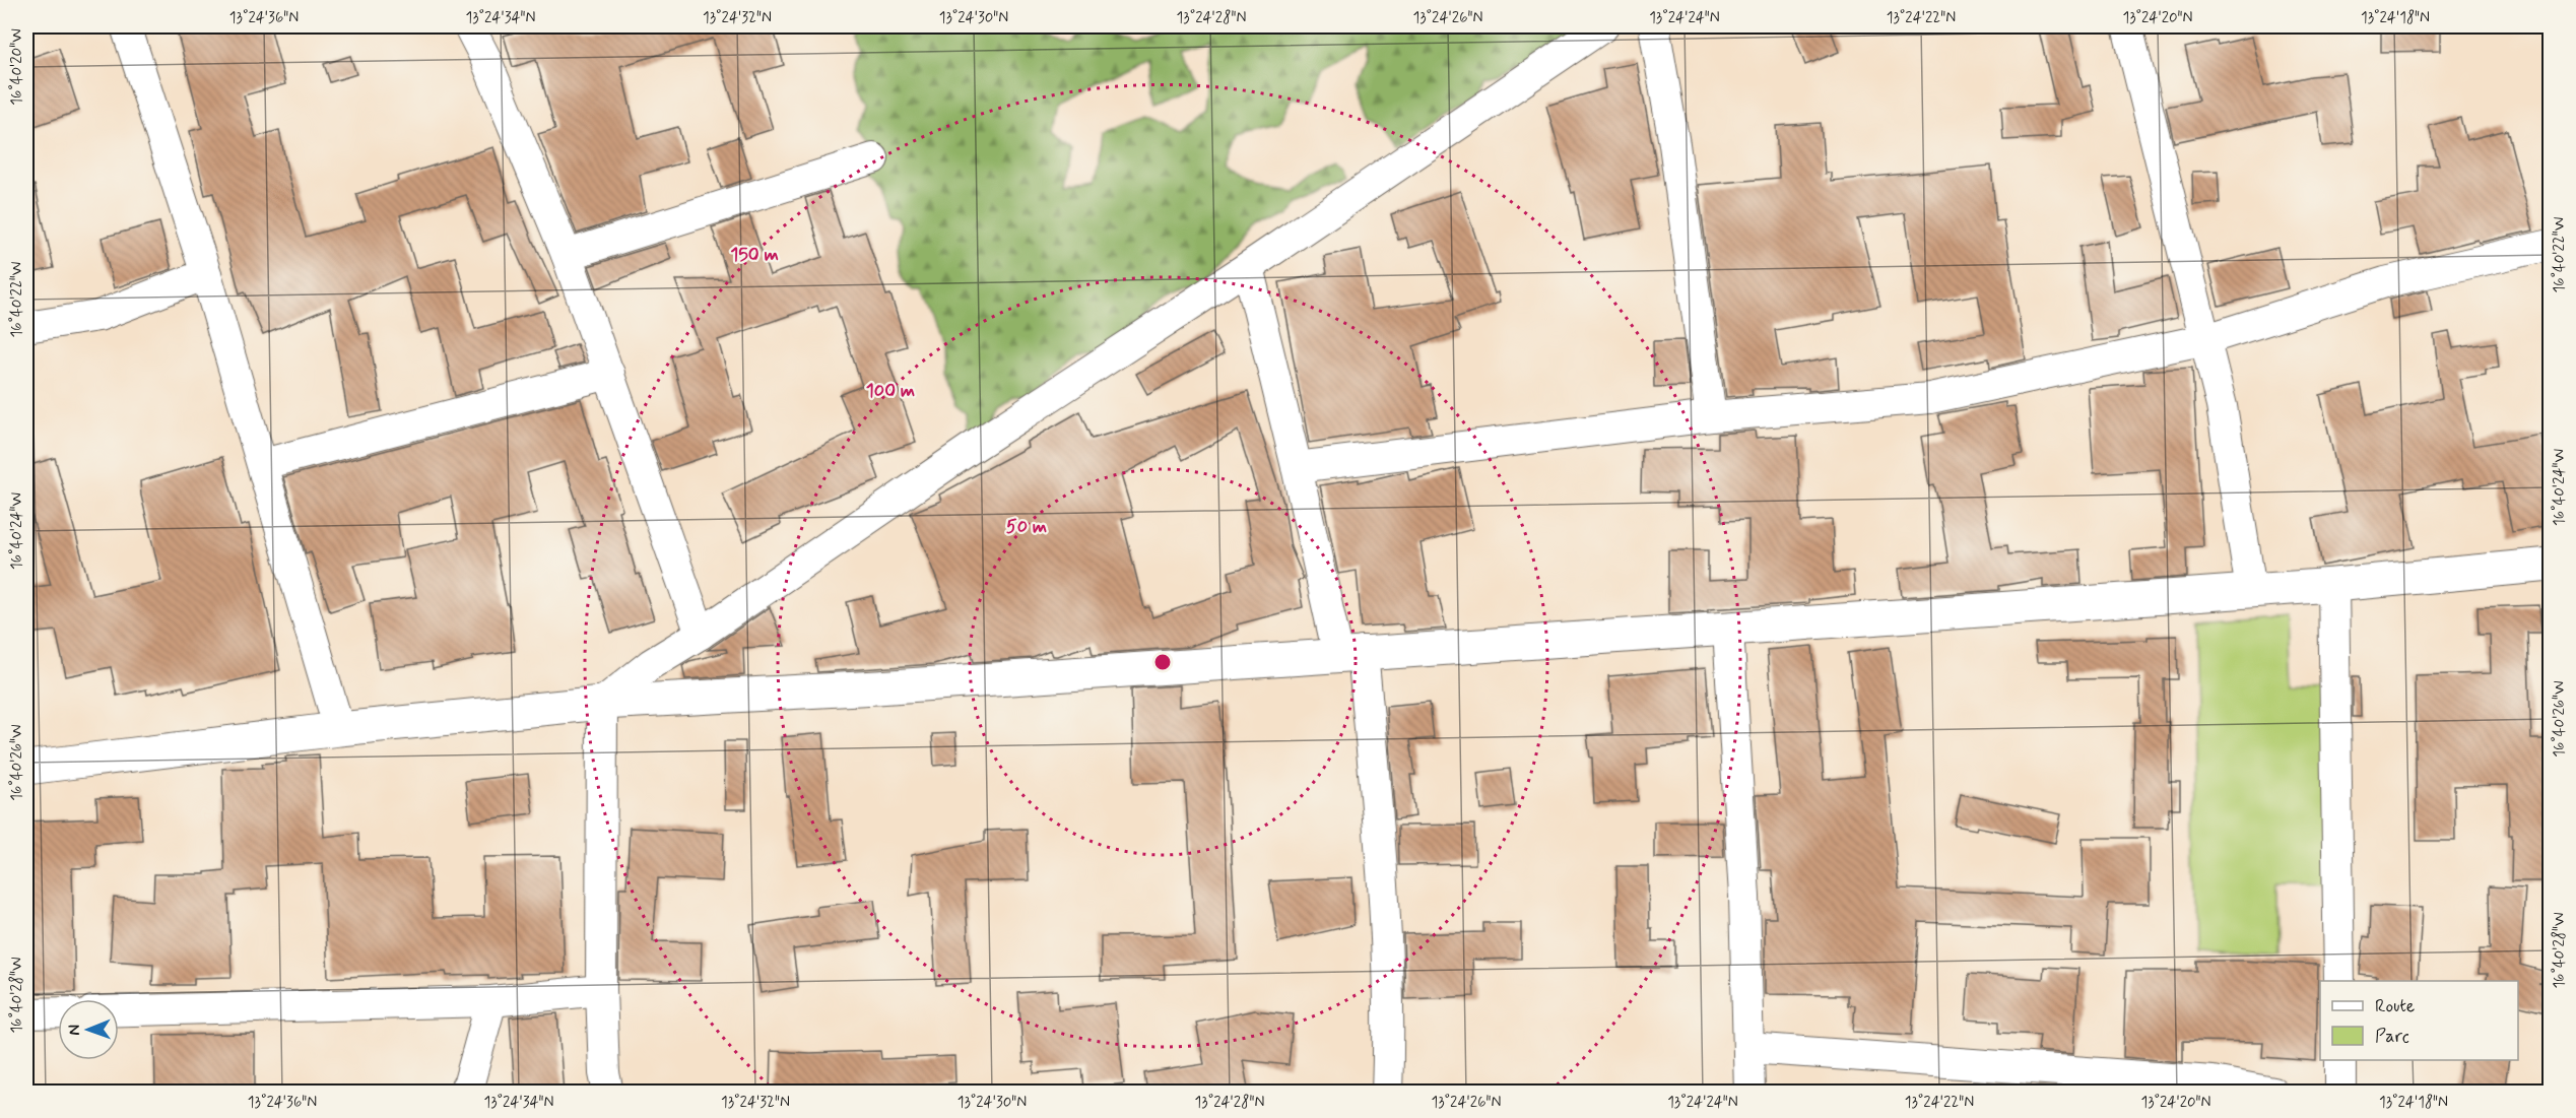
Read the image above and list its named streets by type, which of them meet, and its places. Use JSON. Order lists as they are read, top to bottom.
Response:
{
  "legend": ["Route", "Parc"],
  "north": "left",
  "coordinates": [
    "13°24'36\"N",
    "13°24'34\"N",
    "13°24'32\"N",
    "13°24'30\"N",
    "13°24'28\"N",
    "13°24'26\"N",
    "13°24'24\"N",
    "13°24'22\"N",
    "13°24'20\"N",
    "13°24'18\"N",
    "16°40'20\"W",
    "16°40'22\"W",
    "16°40'24\"W",
    "16°40'26\"W",
    "16°40'28\"W"
  ],
  "rings": ["150 m", "100 m", "50 m"]
}
